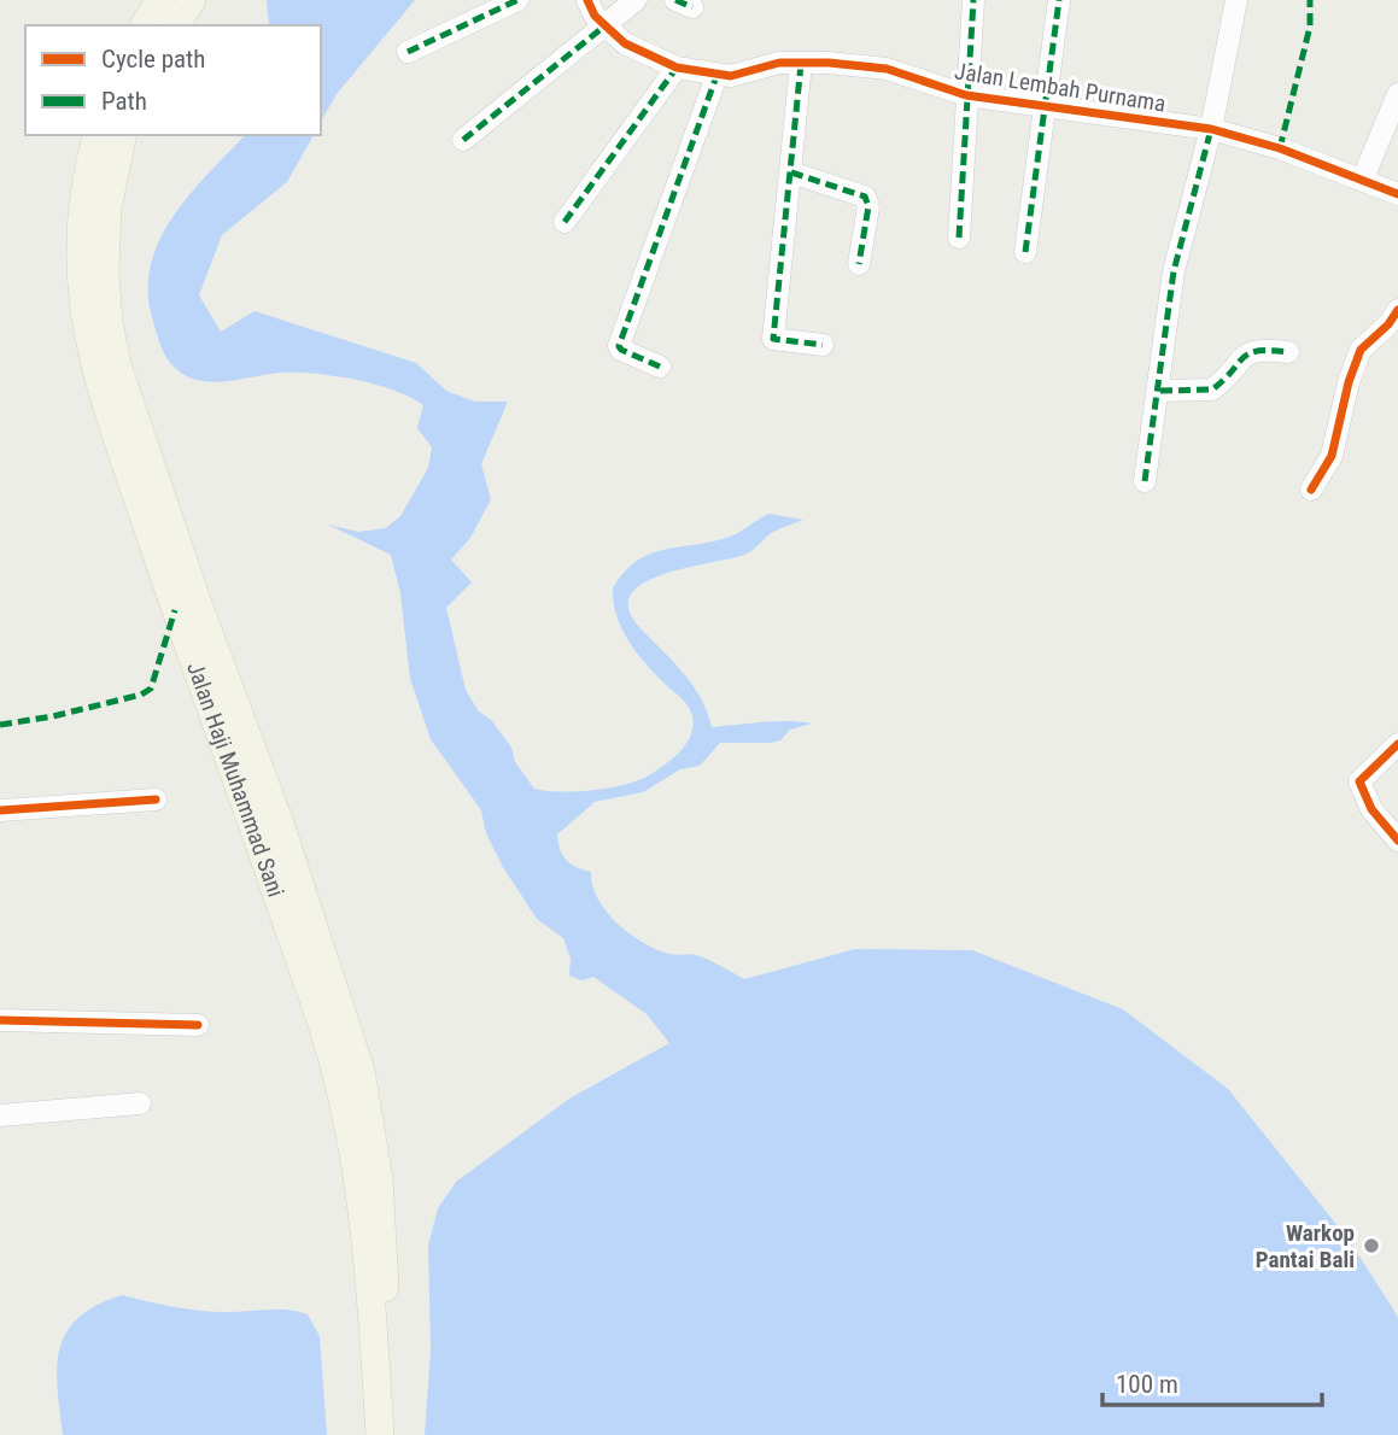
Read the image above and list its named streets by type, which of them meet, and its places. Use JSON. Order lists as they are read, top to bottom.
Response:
{
  "streets": {
    "main road": ["Jalan Haji Muhammad Sani"],
    "street": ["Jalan Lembah Purnama"]
  },
  "places": ["Warkop Pantai Bali"],
  "legend": ["Cycle path", "Path"],
  "scale_bar": "100 m"
}
